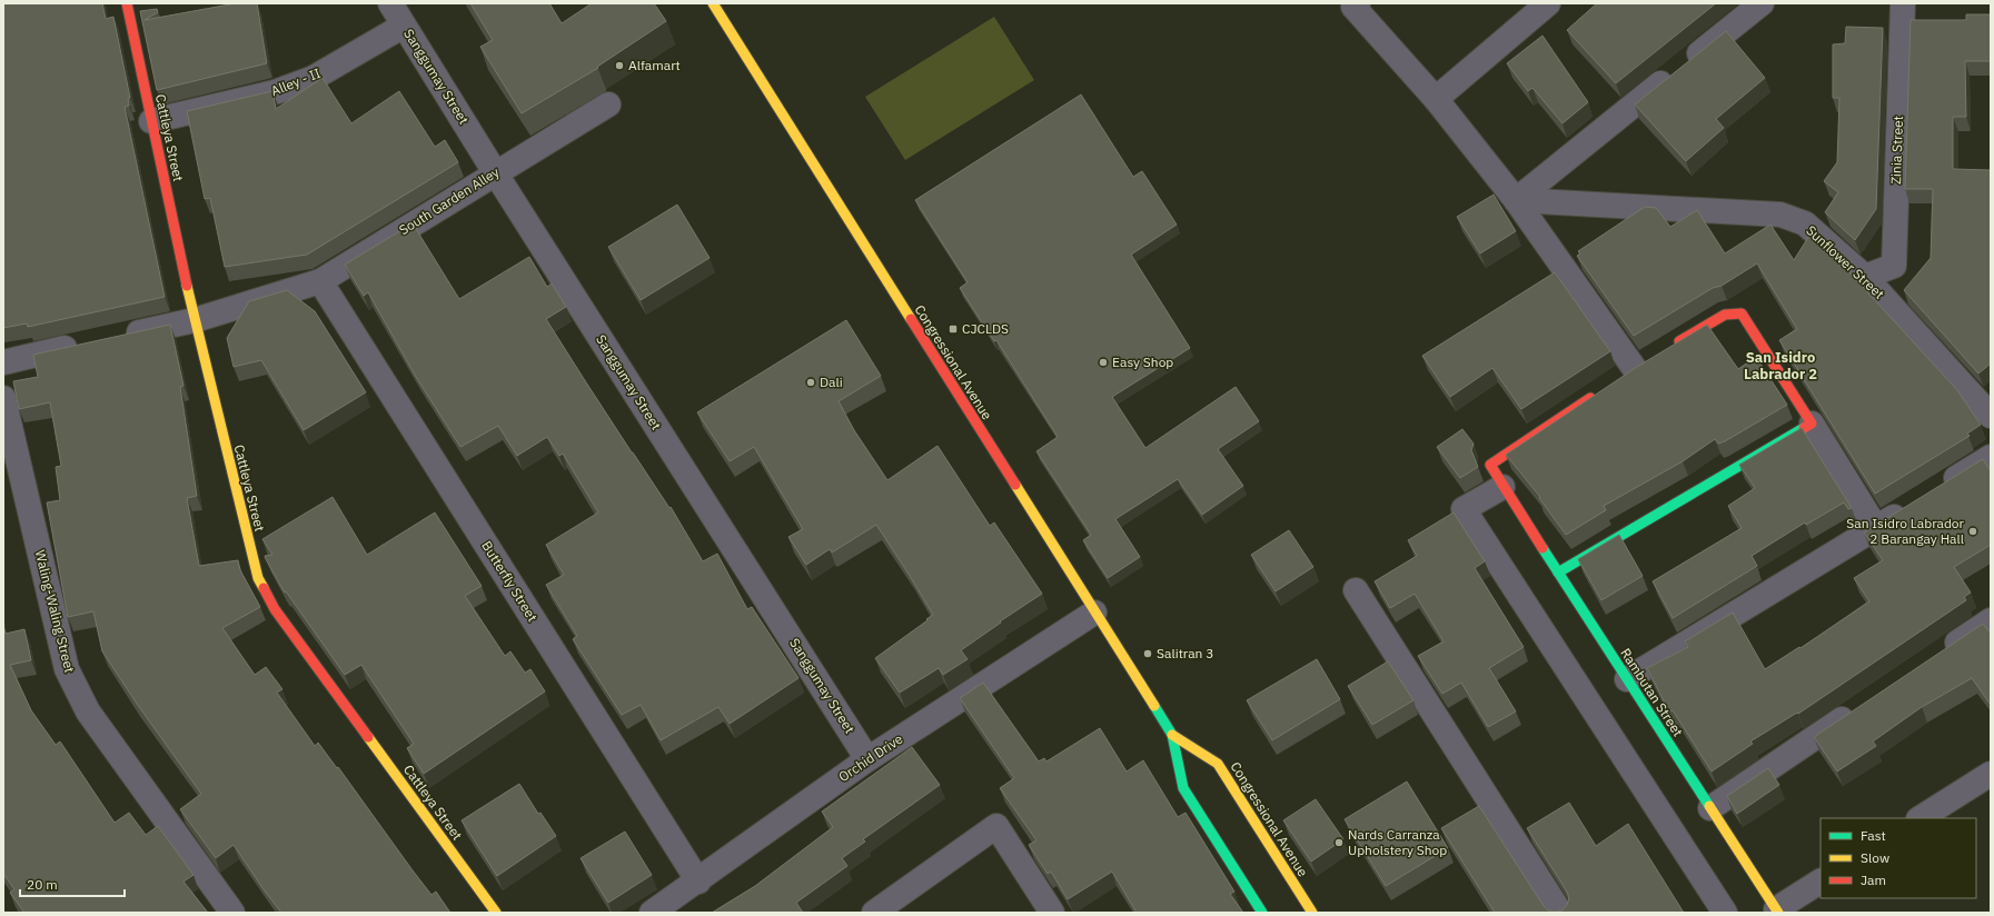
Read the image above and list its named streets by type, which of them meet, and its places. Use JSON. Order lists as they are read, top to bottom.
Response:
{
  "streets": {
    "street": [
      "Sanggumay Street",
      "Alley - II",
      "Cattleya Street",
      "Zinia Street",
      "South Garden Alley",
      "Sunflower Street",
      "Congressional Avenue",
      "Butterfly Street",
      "Waling-Waling Street",
      "Rambutan Street",
      "Orchid Drive"
    ]
  },
  "crossings": [
    ["Sanggumay Street", "Alley - II"],
    ["Sanggumay Street", "South Garden Alley"],
    ["Sanggumay Street", "Orchid Drive"],
    ["Alley - II", "Cattleya Street"],
    ["Cattleya Street", "South Garden Alley"],
    ["Zinia Street", "Sunflower Street"],
    ["South Garden Alley", "Butterfly Street"],
    ["Congressional Avenue", "Orchid Drive"],
    ["Butterfly Street", "Orchid Drive"]
  ],
  "districts": ["San Isidro Labrador 2"],
  "places": {
    "other": [
      "Alfamart",
      "Easy Shop",
      "Dali",
      "San Isidro Labrador 2 Barangay Hall",
      "Salitran 3",
      "Nards Carranza Upholstery Shop"
    ],
    "transit": ["CJCLDS"]
  },
  "legend": ["Fast", "Slow", "Jam"],
  "scale_bar": "20 m"
}
